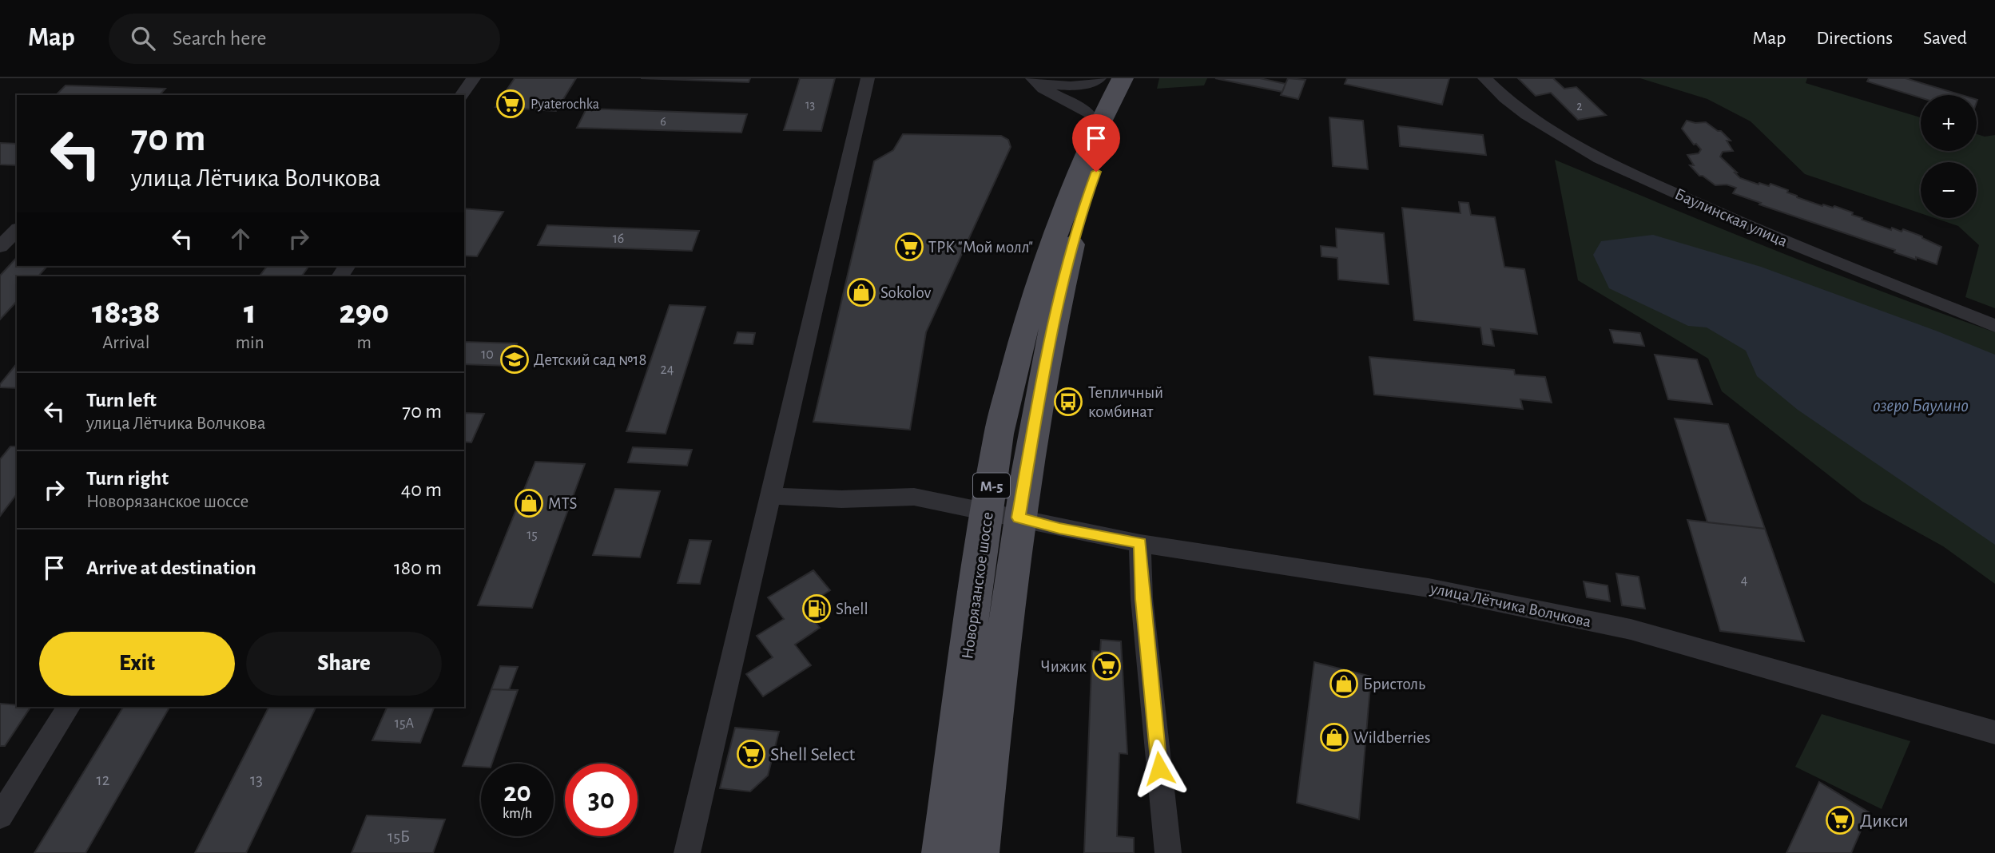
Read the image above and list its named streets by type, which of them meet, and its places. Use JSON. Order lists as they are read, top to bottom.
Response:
{
  "streets": {
    "main road": ["М-5", "Новорязанское шоссе"],
    "street": ["Баулинская улица", "улица Лётчика Волчкова"]
  },
  "crossings": [
    ["М-5", "Новорязанское шоссе"],
    ["Новорязанское шоссе", "улица Лётчика Волчкова"]
  ],
  "water": ["озеро Баулино"],
  "places": {
    "supermarket": [
      "Pyaterochka",
      "ТРК \"Мой молл\"",
      "Чижик",
      "Shell Select",
      "Дикси"
    ],
    "shop": [
      "Sokolov",
      "MTS",
      "Бристоль",
      "Wildberries"
    ],
    "school or university": ["Детский сад №18"],
    "bus stop": ["Тепличный комбинат"],
    "fuel station": ["Shell"]
  },
  "house_numbers": [
    "13",
    "2",
    "6",
    "16",
    "10",
    "24",
    "15",
    "4",
    "15А",
    "12",
    "13",
    "15Б"
  ],
  "page": {
    "header": "Map",
    "search": "Search here",
    "nav": ["Map", "Directions", "Saved"],
    "map_buttons": ["+", "−"],
    "turn": ["70 m", "улица Лётчика Волчкова"],
    "eta": [
      "18:38",
      "Arrival",
      "1",
      "min",
      "290",
      "m"
    ],
    "list": [
      {
        "name": "Turn left",
        "note": "улица Лётчика Волчкова",
        "value": "70 m"
      },
      {
        "name": "Turn right",
        "note": "Новорязанское шоссе",
        "value": "40 m"
      },
      {
        "name": "Arrive at destination",
        "value": "180 m"
      }
    ],
    "buttons": ["Exit", "Share"],
    "speed": "20 km/h",
    "limit": "30"
  }
}
